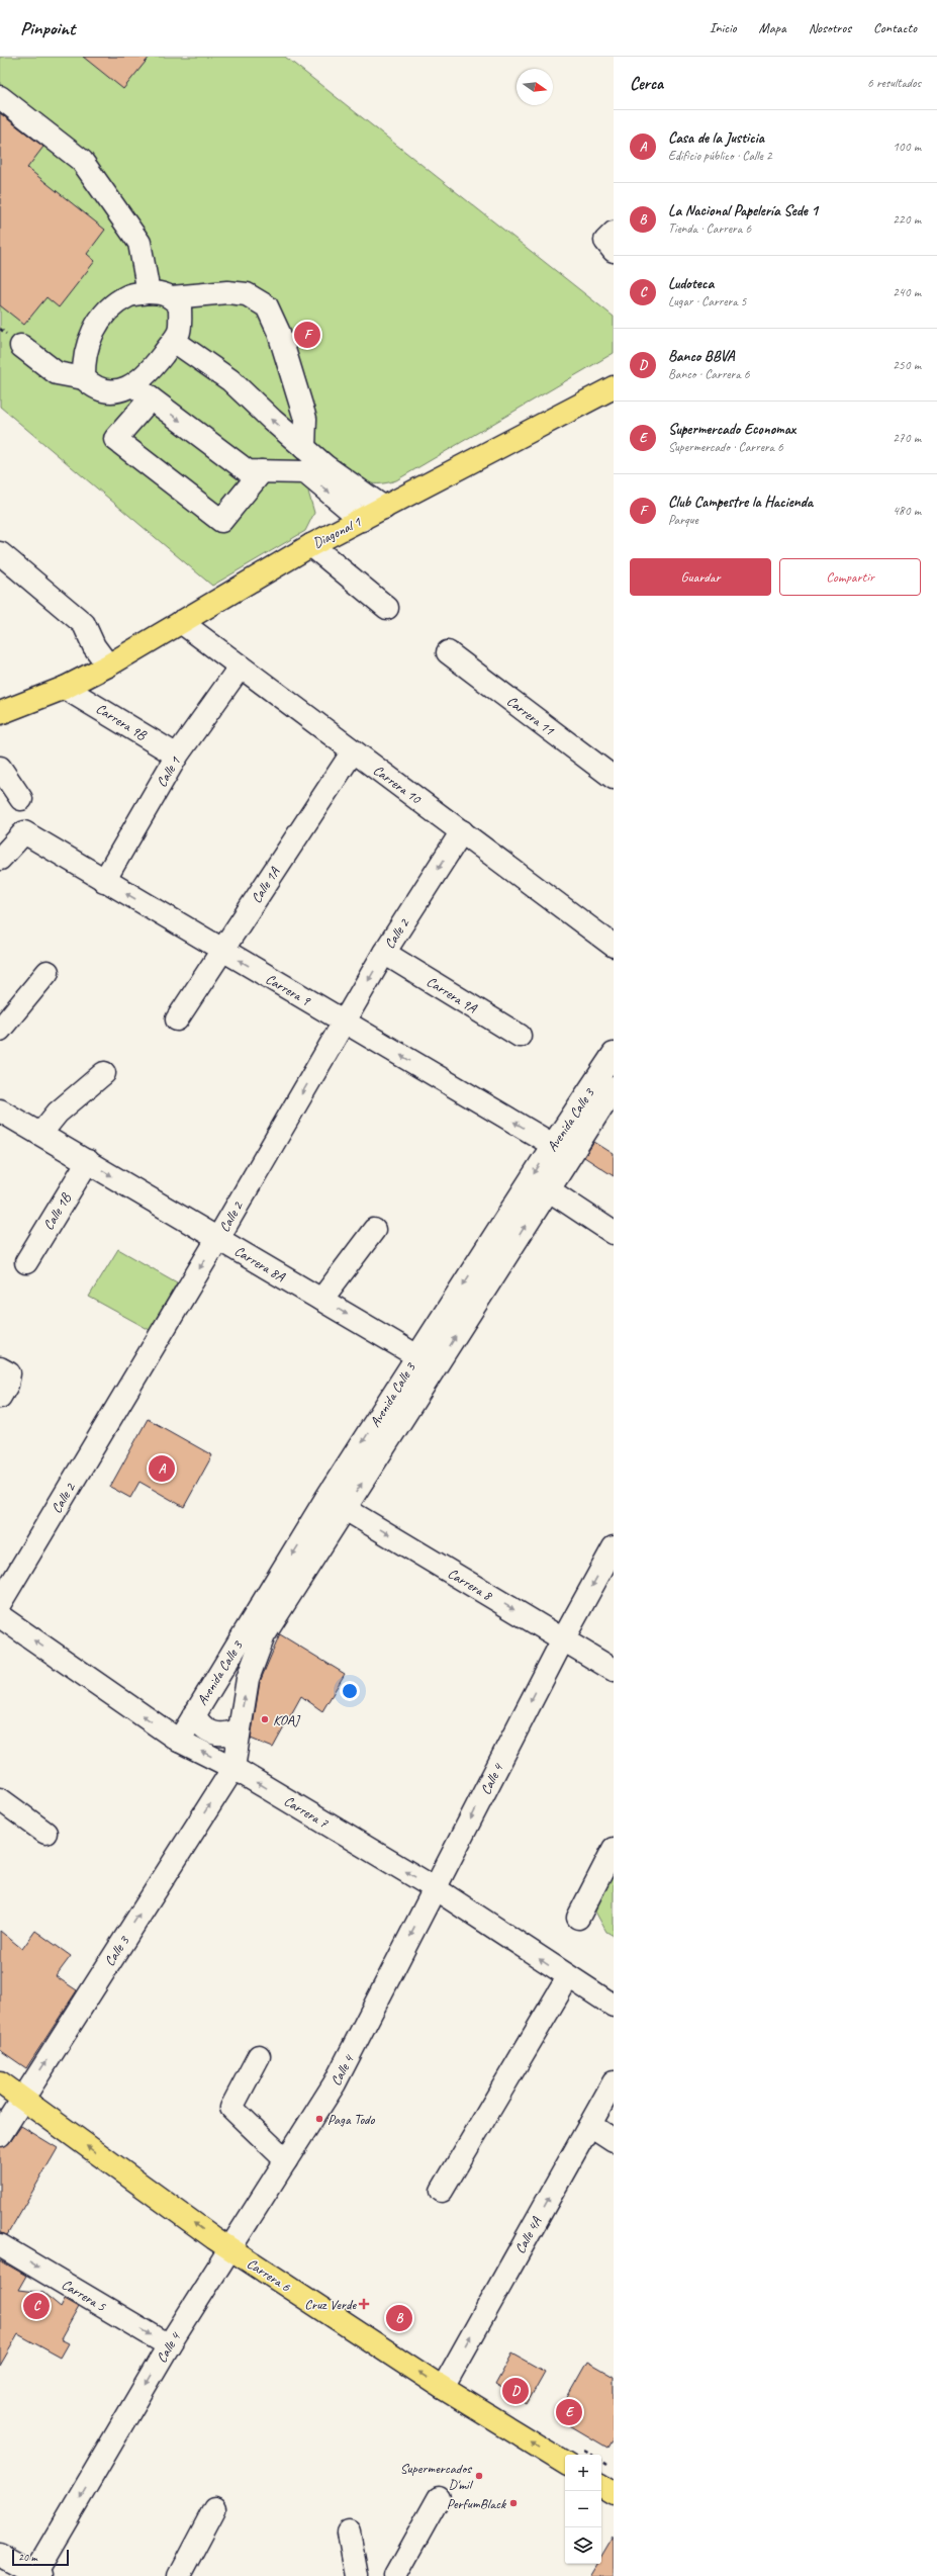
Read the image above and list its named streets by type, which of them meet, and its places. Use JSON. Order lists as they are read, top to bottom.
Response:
{
  "streets": {
    "main road": ["Diagonal 1", "Carrera 6"],
    "street": [
      "Carrera 11",
      "Carrera 9B",
      "Calle 1",
      "Carrera 10",
      "Calle 1A",
      "Calle 2",
      "Carrera 9",
      "Carrera 9A",
      "Avenida Calle 3",
      "Calle 1B",
      "Carrera 8A",
      "Carrera 8",
      "Calle 4",
      "Carrera 7",
      "Calle 3",
      "Calle 4A",
      "Carrera 5"
    ]
  },
  "crossings": [
    ["Diagonal 1", "Carrera 9B"],
    ["Diagonal 1", "Carrera 10"],
    ["Carrera 9B", "Calle 1"],
    ["Calle 1", "Carrera 10"],
    ["Calle 1", "Carrera 9"],
    ["Carrera 10", "Calle 1A"],
    ["Carrera 10", "Calle 2"],
    ["Calle 1A", "Carrera 9"],
    ["Calle 2", "Carrera 9"],
    ["Calle 2", "Carrera 9A"],
    ["Calle 2", "Carrera 8A"],
    ["Carrera 9", "Avenida Calle 3"],
    ["Avenida Calle 3", "Carrera 8A"],
    ["Avenida Calle 3", "Carrera 8"],
    ["Avenida Calle 3", "Carrera 7"],
    ["Avenida Calle 3", "Calle 3"],
    ["Calle 1B", "Carrera 8A"],
    ["Carrera 8", "Calle 4"],
    ["Calle 4", "Carrera 7"],
    ["Calle 4", "Carrera 6"],
    ["Calle 4", "Carrera 5"],
    ["Carrera 7", "Calle 3"],
    ["Calle 3", "Carrera 6"],
    ["Calle 4A", "Carrera 6"]
  ],
  "one_way": [
    "Calle 2",
    "Carrera 9",
    "Carrera 8A",
    "Carrera 8",
    "Carrera 7",
    "Calle 3",
    "Carrera 6",
    "Carrera 5"
  ],
  "places": {
    "other": [
      "KOAJ",
      "Paga Todo",
      "Supermercados D'mil",
      "PerfumBlack"
    ],
    "health": ["Cruz Verde"]
  },
  "scale_bar": "20 m",
  "north": "right",
  "page": {
    "header": "Pinpoint",
    "nav": [
      "Inicio",
      "Mapa",
      "Nosotros",
      "Contacto"
    ],
    "heading": ["Cerca", "6 resultados"],
    "list": [
      {
        "mark": "A",
        "name": "Casa de la Justicia",
        "note": "Edificio público · Calle 2",
        "value": "100 m"
      },
      {
        "mark": "B",
        "name": "La Nacional Papelería Sede 1",
        "note": "Tienda · Carrera 6",
        "value": "220 m"
      },
      {
        "mark": "C",
        "name": "Ludoteca",
        "note": "Lugar · Carrera 5",
        "value": "240 m"
      },
      {
        "mark": "D",
        "name": "Banco BBVA",
        "note": "Banco · Carrera 6",
        "value": "250 m"
      },
      {
        "mark": "E",
        "name": "Supermercado Economax",
        "note": "Supermercado · Carrera 6",
        "value": "270 m"
      },
      {
        "mark": "F",
        "name": "Club Campestre la Hacienda",
        "note": "Parque",
        "value": "480 m"
      }
    ],
    "pins": [
      "F",
      "A",
      "C",
      "B",
      "D",
      "E"
    ],
    "buttons": ["Guardar", "Compartir"],
    "map_buttons": ["+", "−"],
    "scale": "20 m"
  }
}
